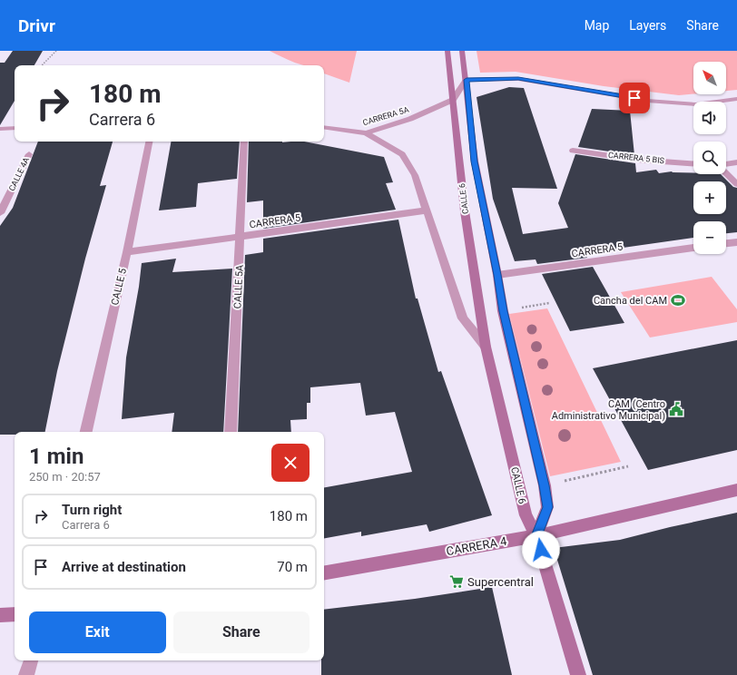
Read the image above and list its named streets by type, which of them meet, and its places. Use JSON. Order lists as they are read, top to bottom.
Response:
{
  "streets": {
    "street": [
      "CARRERA 5A",
      "CARRERA 5 BIS",
      "CALLE 4A",
      "CALLE 6",
      "CARRERA 5",
      "CALLE 5",
      "CALLE 5A",
      "CARRERA 4"
    ]
  },
  "crossings": [
    ["CARRERA 5A", "CALLE 6"],
    ["CALLE 6", "CARRERA 5"],
    ["CALLE 6", "CARRERA 4"],
    ["CARRERA 5", "CALLE 5"],
    ["CARRERA 5", "CALLE 5A"]
  ],
  "places": {
    "sports": ["Cancha del CAM"],
    "public building": ["CAM (Centro Administrativo Municipal)"],
    "supermarket": ["Supercentral"]
  },
  "north": "top left",
  "page": {
    "header": "Drivr",
    "nav": ["Map", "Layers", "Share"],
    "map_buttons": ["+", "−"],
    "turn": ["180 m", "Carrera 6"],
    "heading": ["1 min", "250 m · 20:57"],
    "list": [
      {
        "name": "Turn right",
        "note": "Carrera 6",
        "value": "180 m"
      },
      {
        "name": "Arrive at destination",
        "value": "70 m"
      }
    ],
    "buttons": ["Exit", "Share"]
  }
}
